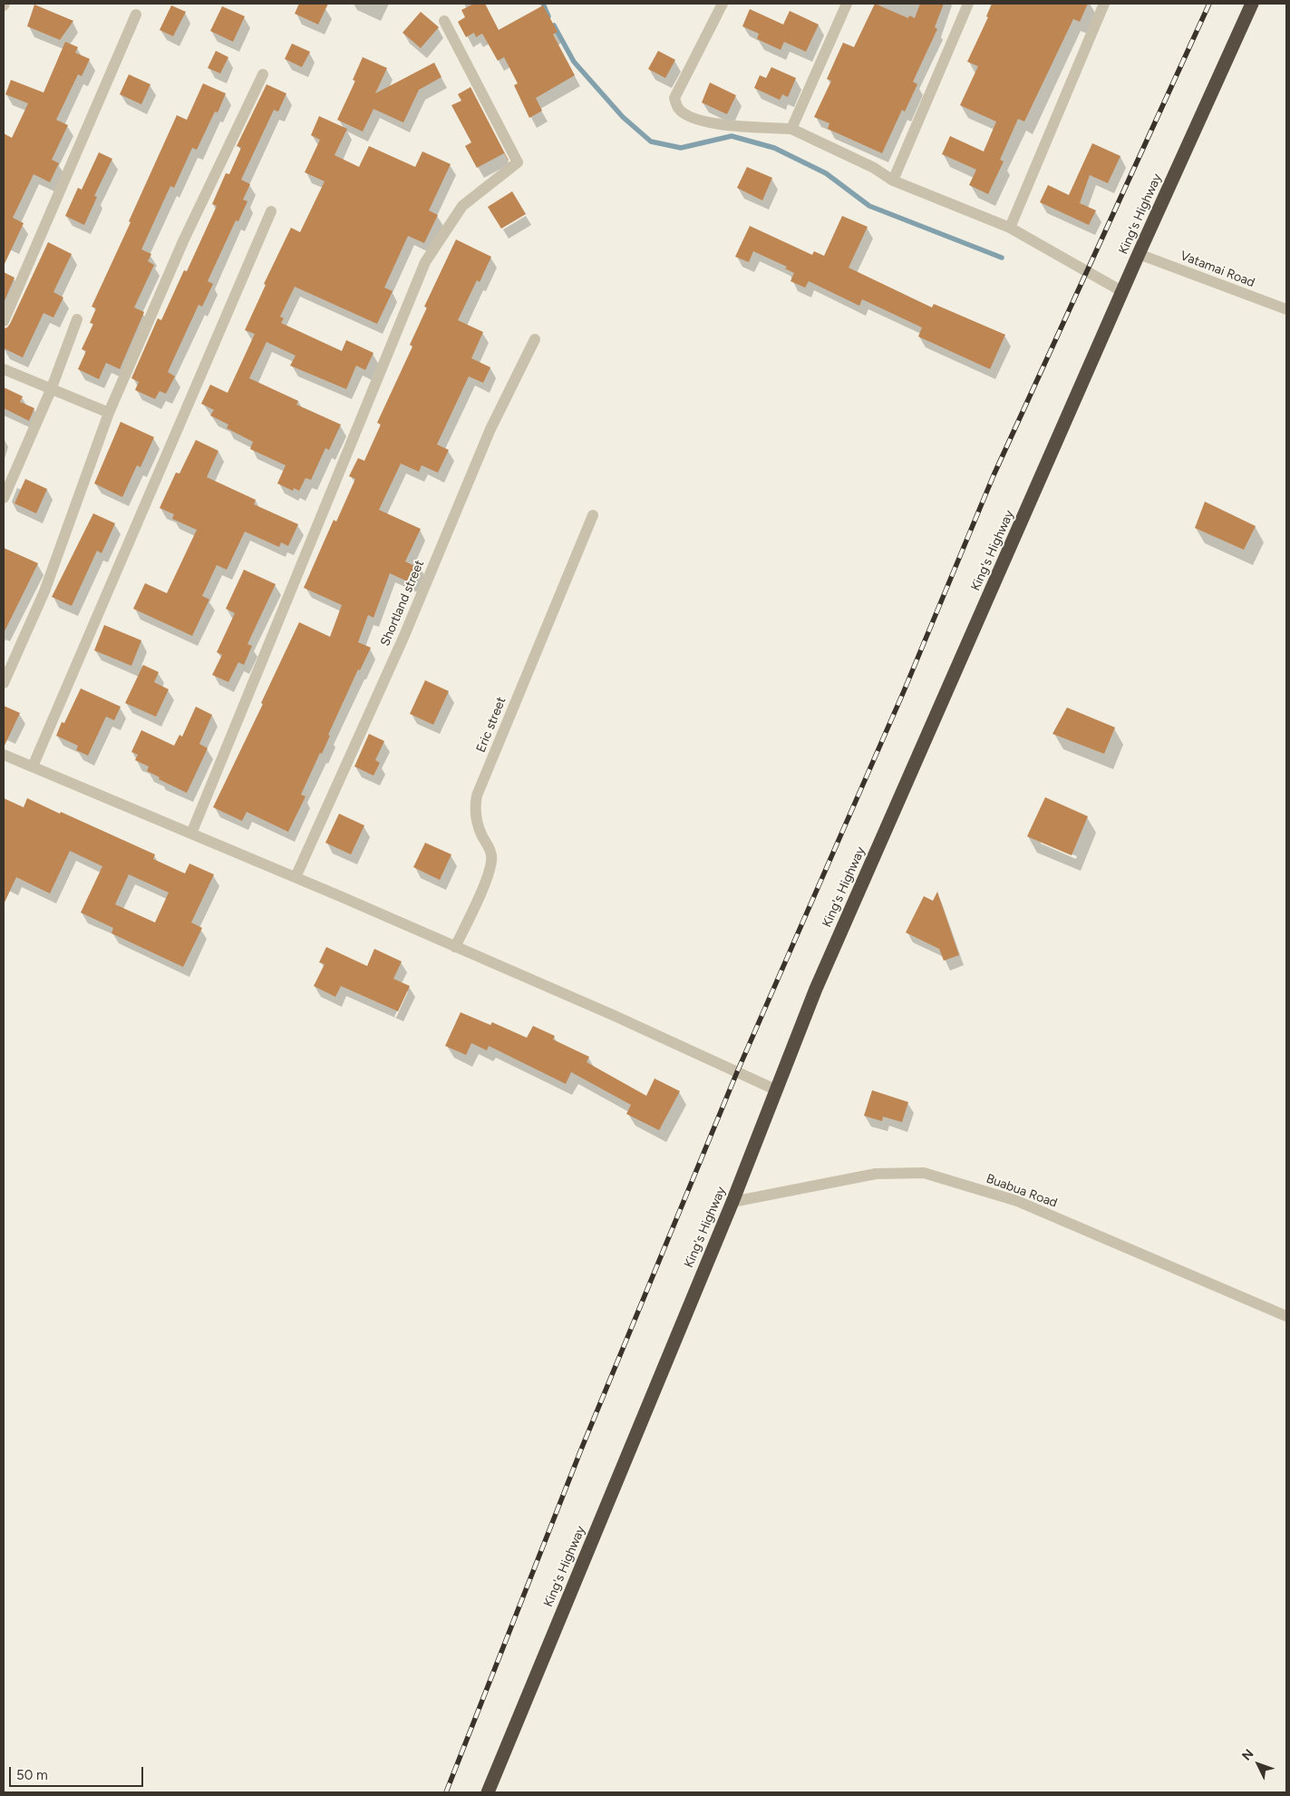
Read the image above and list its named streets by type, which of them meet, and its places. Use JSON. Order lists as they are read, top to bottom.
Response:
{
  "streets": {
    "highway": ["King's Highway"],
    "street": [
      "Vatamai Road",
      "Shortland street",
      "Eric street",
      "Buabua Road"
    ]
  },
  "crossings": [
    ["King's Highway", "Vatamai Road"],
    ["King's Highway", "Buabua Road"]
  ],
  "scale_bar": "50 m",
  "north": "top left"
}
